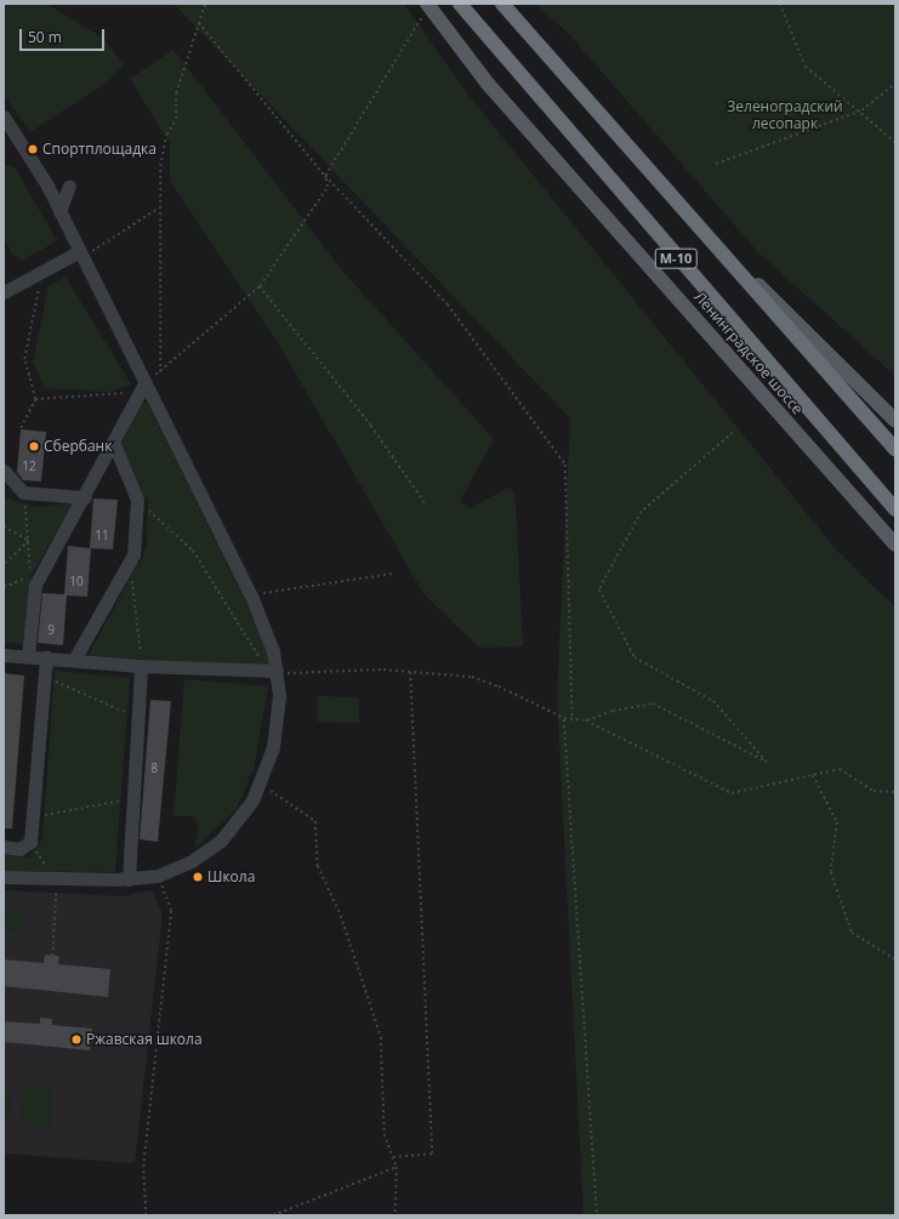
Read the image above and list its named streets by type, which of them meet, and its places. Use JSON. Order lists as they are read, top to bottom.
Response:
{
  "streets": {
    "highway": ["М-10", "Ленинградское шоссе"]
  },
  "parks": ["Зеленоградский лесопарк"],
  "places": [
    "Спортплощадка",
    "Сбербанк",
    "Школа",
    "Ржавская школа"
  ],
  "house_numbers": [
    "12",
    "11",
    "10",
    "9",
    "8"
  ],
  "scale_bar": "50 m"
}
